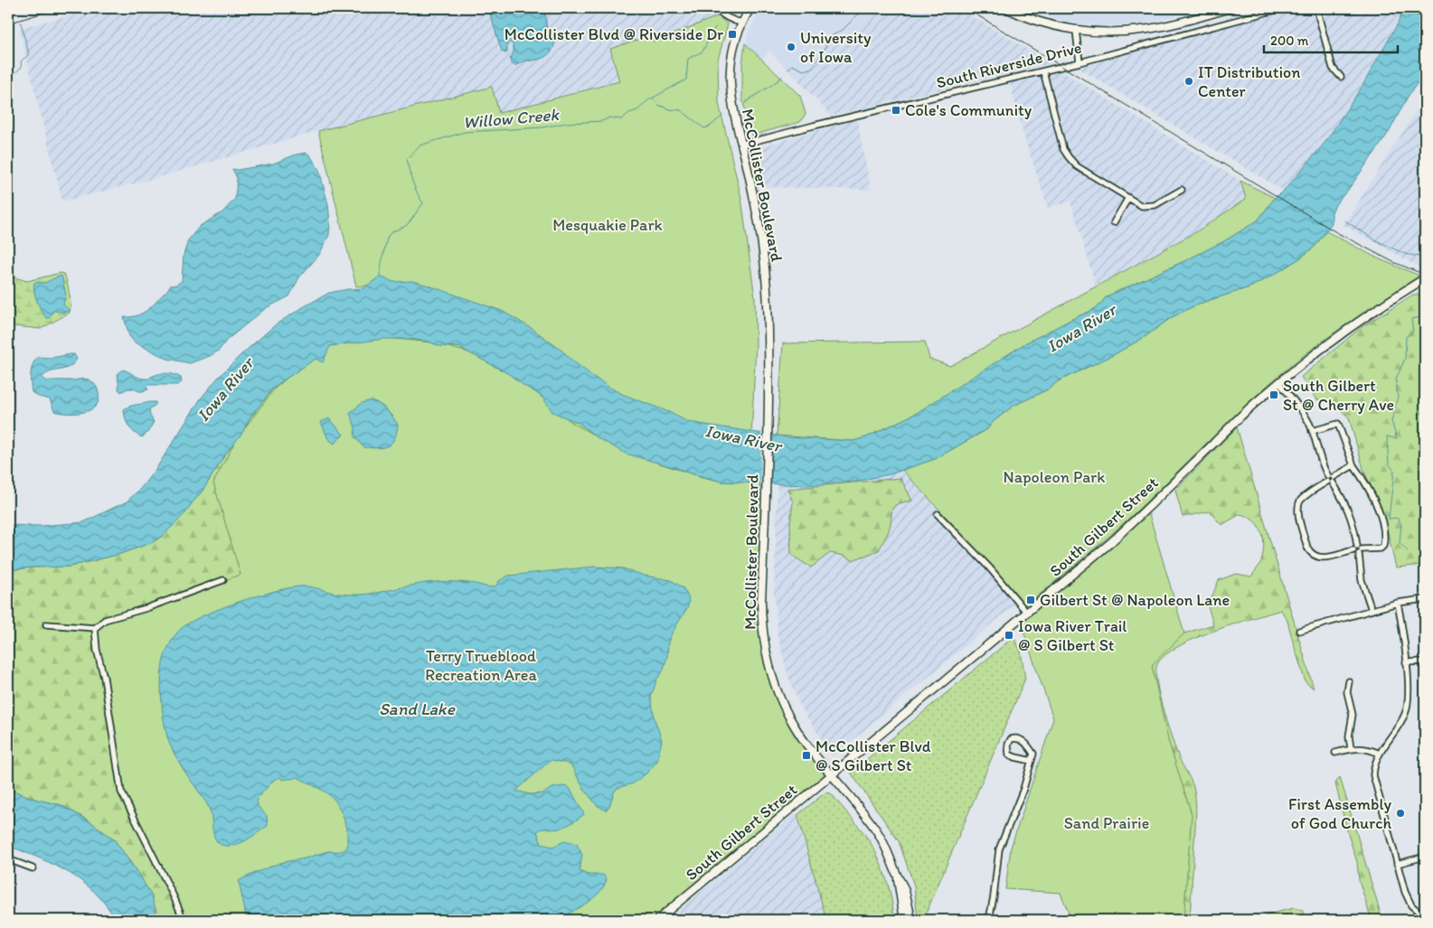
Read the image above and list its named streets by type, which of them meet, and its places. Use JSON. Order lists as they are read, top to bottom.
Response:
{
  "streets": {
    "main road": ["McCollister Boulevard", "South Gilbert Street"],
    "street": ["South Riverside Drive"]
  },
  "crossings": [
    ["South Riverside Drive", "McCollister Boulevard"],
    ["McCollister Boulevard", "South Gilbert Street"]
  ],
  "water": ["Willow Creek", "Iowa River", "Sand Lake"],
  "parks": [
    "Mesquakie Park",
    "Napoleon Park",
    "Terry Trueblood Recreation Area",
    "Sand Prairie"
  ],
  "places": {
    "transit": [
      "McCollister Blvd @ Riverside Dr",
      "Cole's Community",
      "South Gilbert St @ Cherry Ave",
      "Gilbert St @ Napoleon Lane",
      "Iowa River Trail @ S Gilbert St",
      "McCollister Blvd @ S Gilbert St"
    ],
    "other": ["University of Iowa", "IT Distribution Center", "First Assembly of God Church"]
  },
  "scale_bar": "200 m"
}
